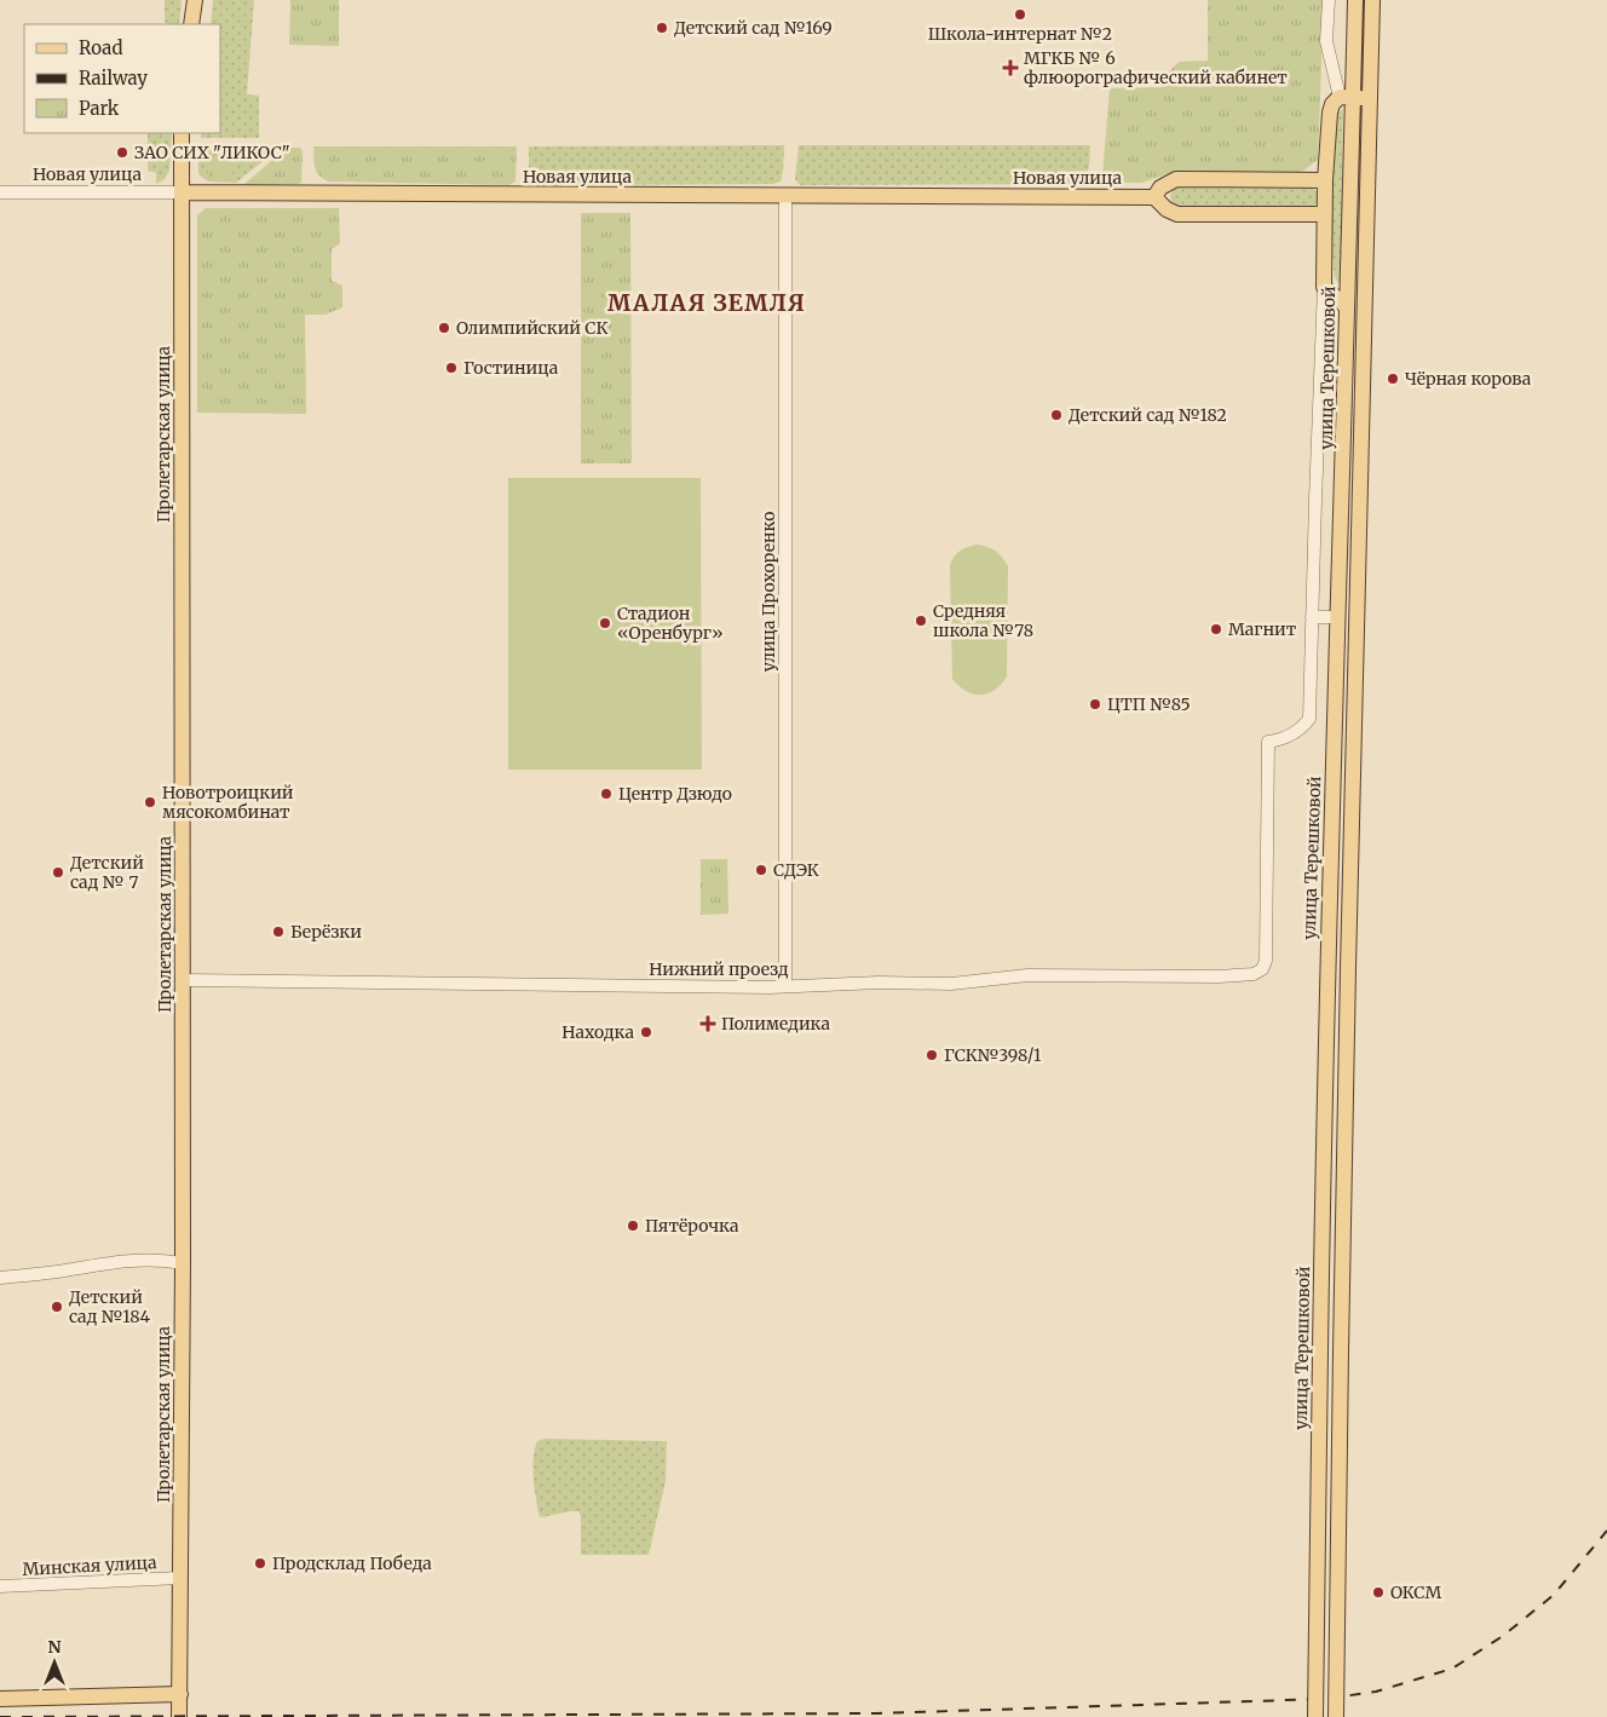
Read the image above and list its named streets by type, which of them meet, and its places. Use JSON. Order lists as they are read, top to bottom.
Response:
{
  "streets": {
    "main road": ["Новая улица", "улица Терешковой", "Пролетарская улица"],
    "street": ["улица Прохоренко", "Нижний проезд", "Минская улица"]
  },
  "crossings": [
    ["Новая улица", "Пролетарская улица"],
    ["Новая улица", "улица Прохоренко"],
    ["Пролетарская улица", "Нижний проезд"],
    ["Пролетарская улица", "Минская улица"],
    ["улица Прохоренко", "Нижний проезд"]
  ],
  "districts": ["МАЛАЯ ЗЕМЛЯ"],
  "places": {
    "other": [
      "Школа-интернат №2",
      "Детский сад №169",
      "ЗАО СИХ \"ЛИКОС\"",
      "Олимпийский СК",
      "Гостиница",
      "Чёрная корова",
      "Детский сад №182",
      "Средняя школа №78",
      "Стадион «Оренбург»",
      "Магнит",
      "ЦТП №85",
      "Центр Дзюдо",
      "Новотроицкий мясокомбинат",
      "СДЭК",
      "Детский сад № 7",
      "Берёзки",
      "Находка",
      "ГСК№398/1",
      "Пятёрочка",
      "Детский сад №184",
      "Продсклад Победа",
      "ОКСМ"
    ],
    "health": ["МГКБ № 6 флюорографический кабинет", "Полимедика"]
  },
  "legend": ["Road", "Railway", "Park"],
  "north": "top"
}
